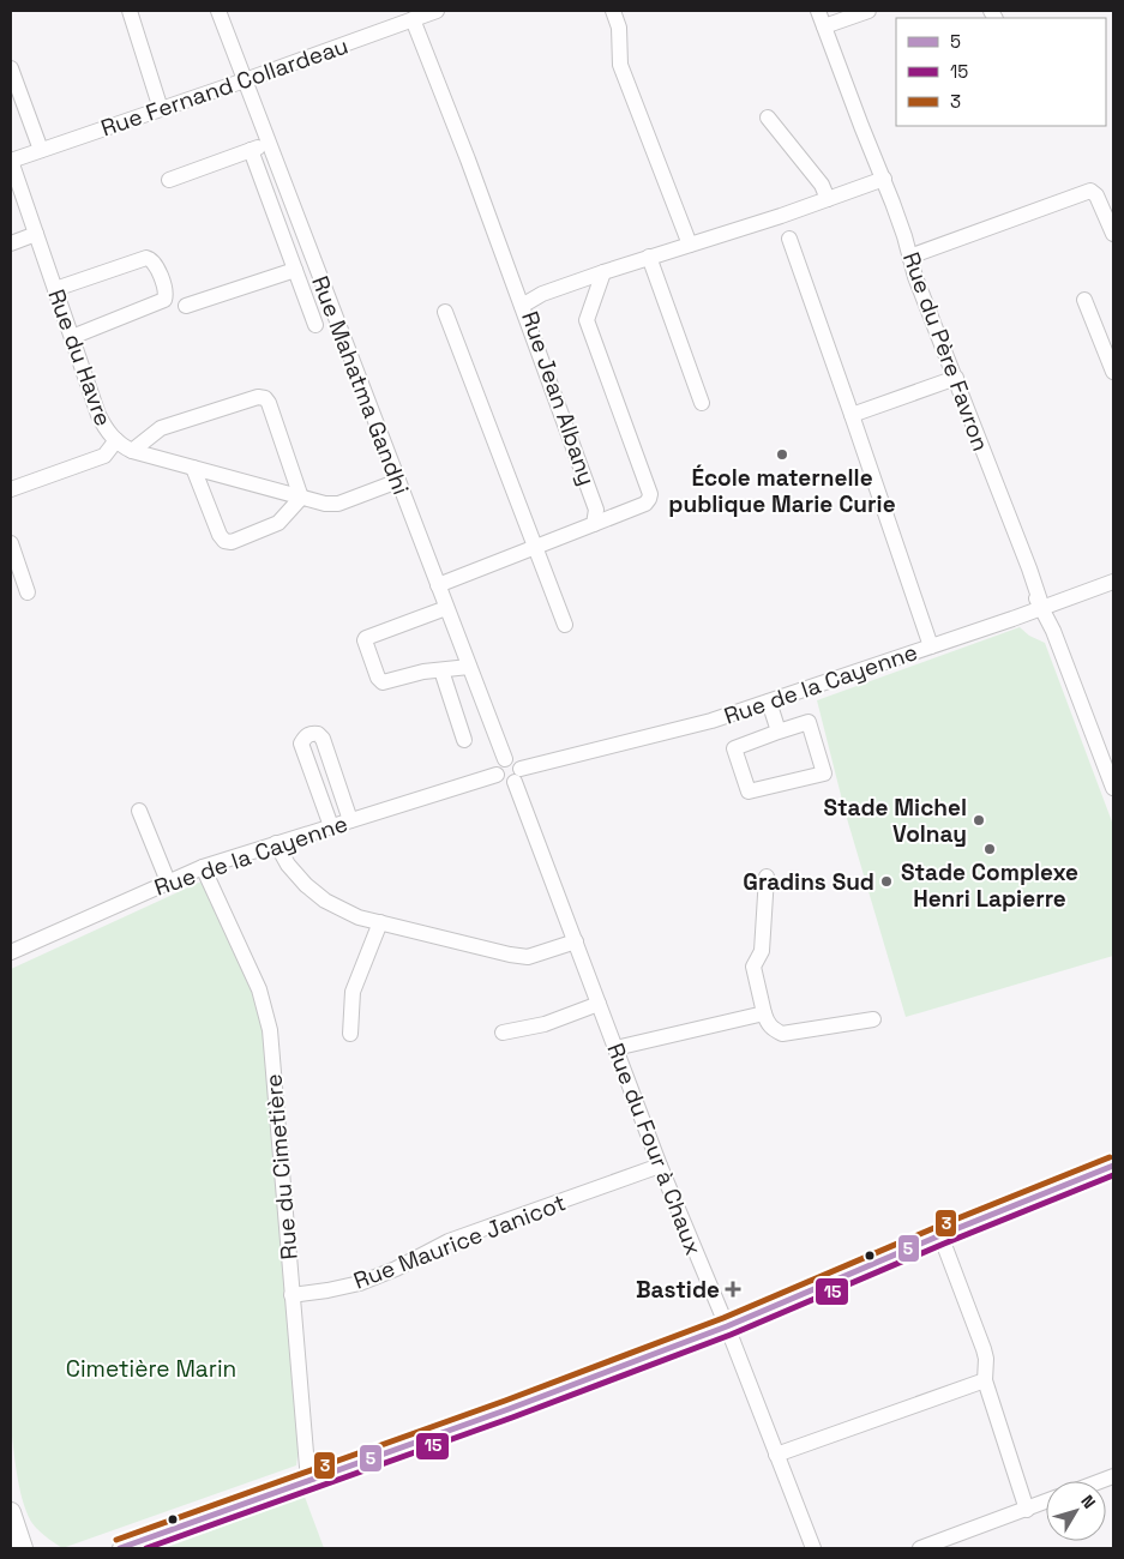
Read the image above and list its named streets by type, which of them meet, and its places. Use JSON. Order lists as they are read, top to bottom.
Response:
{
  "streets": {
    "street": [
      "Rue Fernand Collardeau",
      "Rue du Père Favron",
      "Rue du Havre",
      "Rue Mahatma Gandhi",
      "Rue Jean Albany",
      "Rue de la Cayenne",
      "Rue du Four à Chaux",
      "Rue du Cimetière",
      "Rue Maurice Janicot"
    ]
  },
  "crossings": [
    ["Rue Fernand Collardeau", "Rue du Havre"],
    ["Rue Fernand Collardeau", "Rue Mahatma Gandhi"],
    ["Rue du Père Favron", "Rue Jean Albany"],
    ["Rue du Père Favron", "Rue de la Cayenne"],
    ["Rue du Havre", "Rue Mahatma Gandhi"],
    ["Rue Mahatma Gandhi", "Rue de la Cayenne"],
    ["Rue Mahatma Gandhi", "Rue du Four à Chaux"],
    ["Rue de la Cayenne", "Rue du Four à Chaux"],
    ["Rue de la Cayenne", "Rue du Cimetière"],
    ["Rue du Four à Chaux", "Rue Maurice Janicot"],
    ["Rue du Cimetière", "Rue Maurice Janicot"]
  ],
  "parks": ["Cimetière Marin"],
  "places": {
    "other": [
      "École maternelle publique Marie Curie",
      "Stade Michel Volnay",
      "Stade Complexe Henri Lapierre",
      "Gradins Sud"
    ],
    "health": ["Bastide"]
  },
  "lines": ["transit line 3", "transit line 5", "transit line 15"],
  "legend": ["5", "15", "3"],
  "north": "top right"
}
